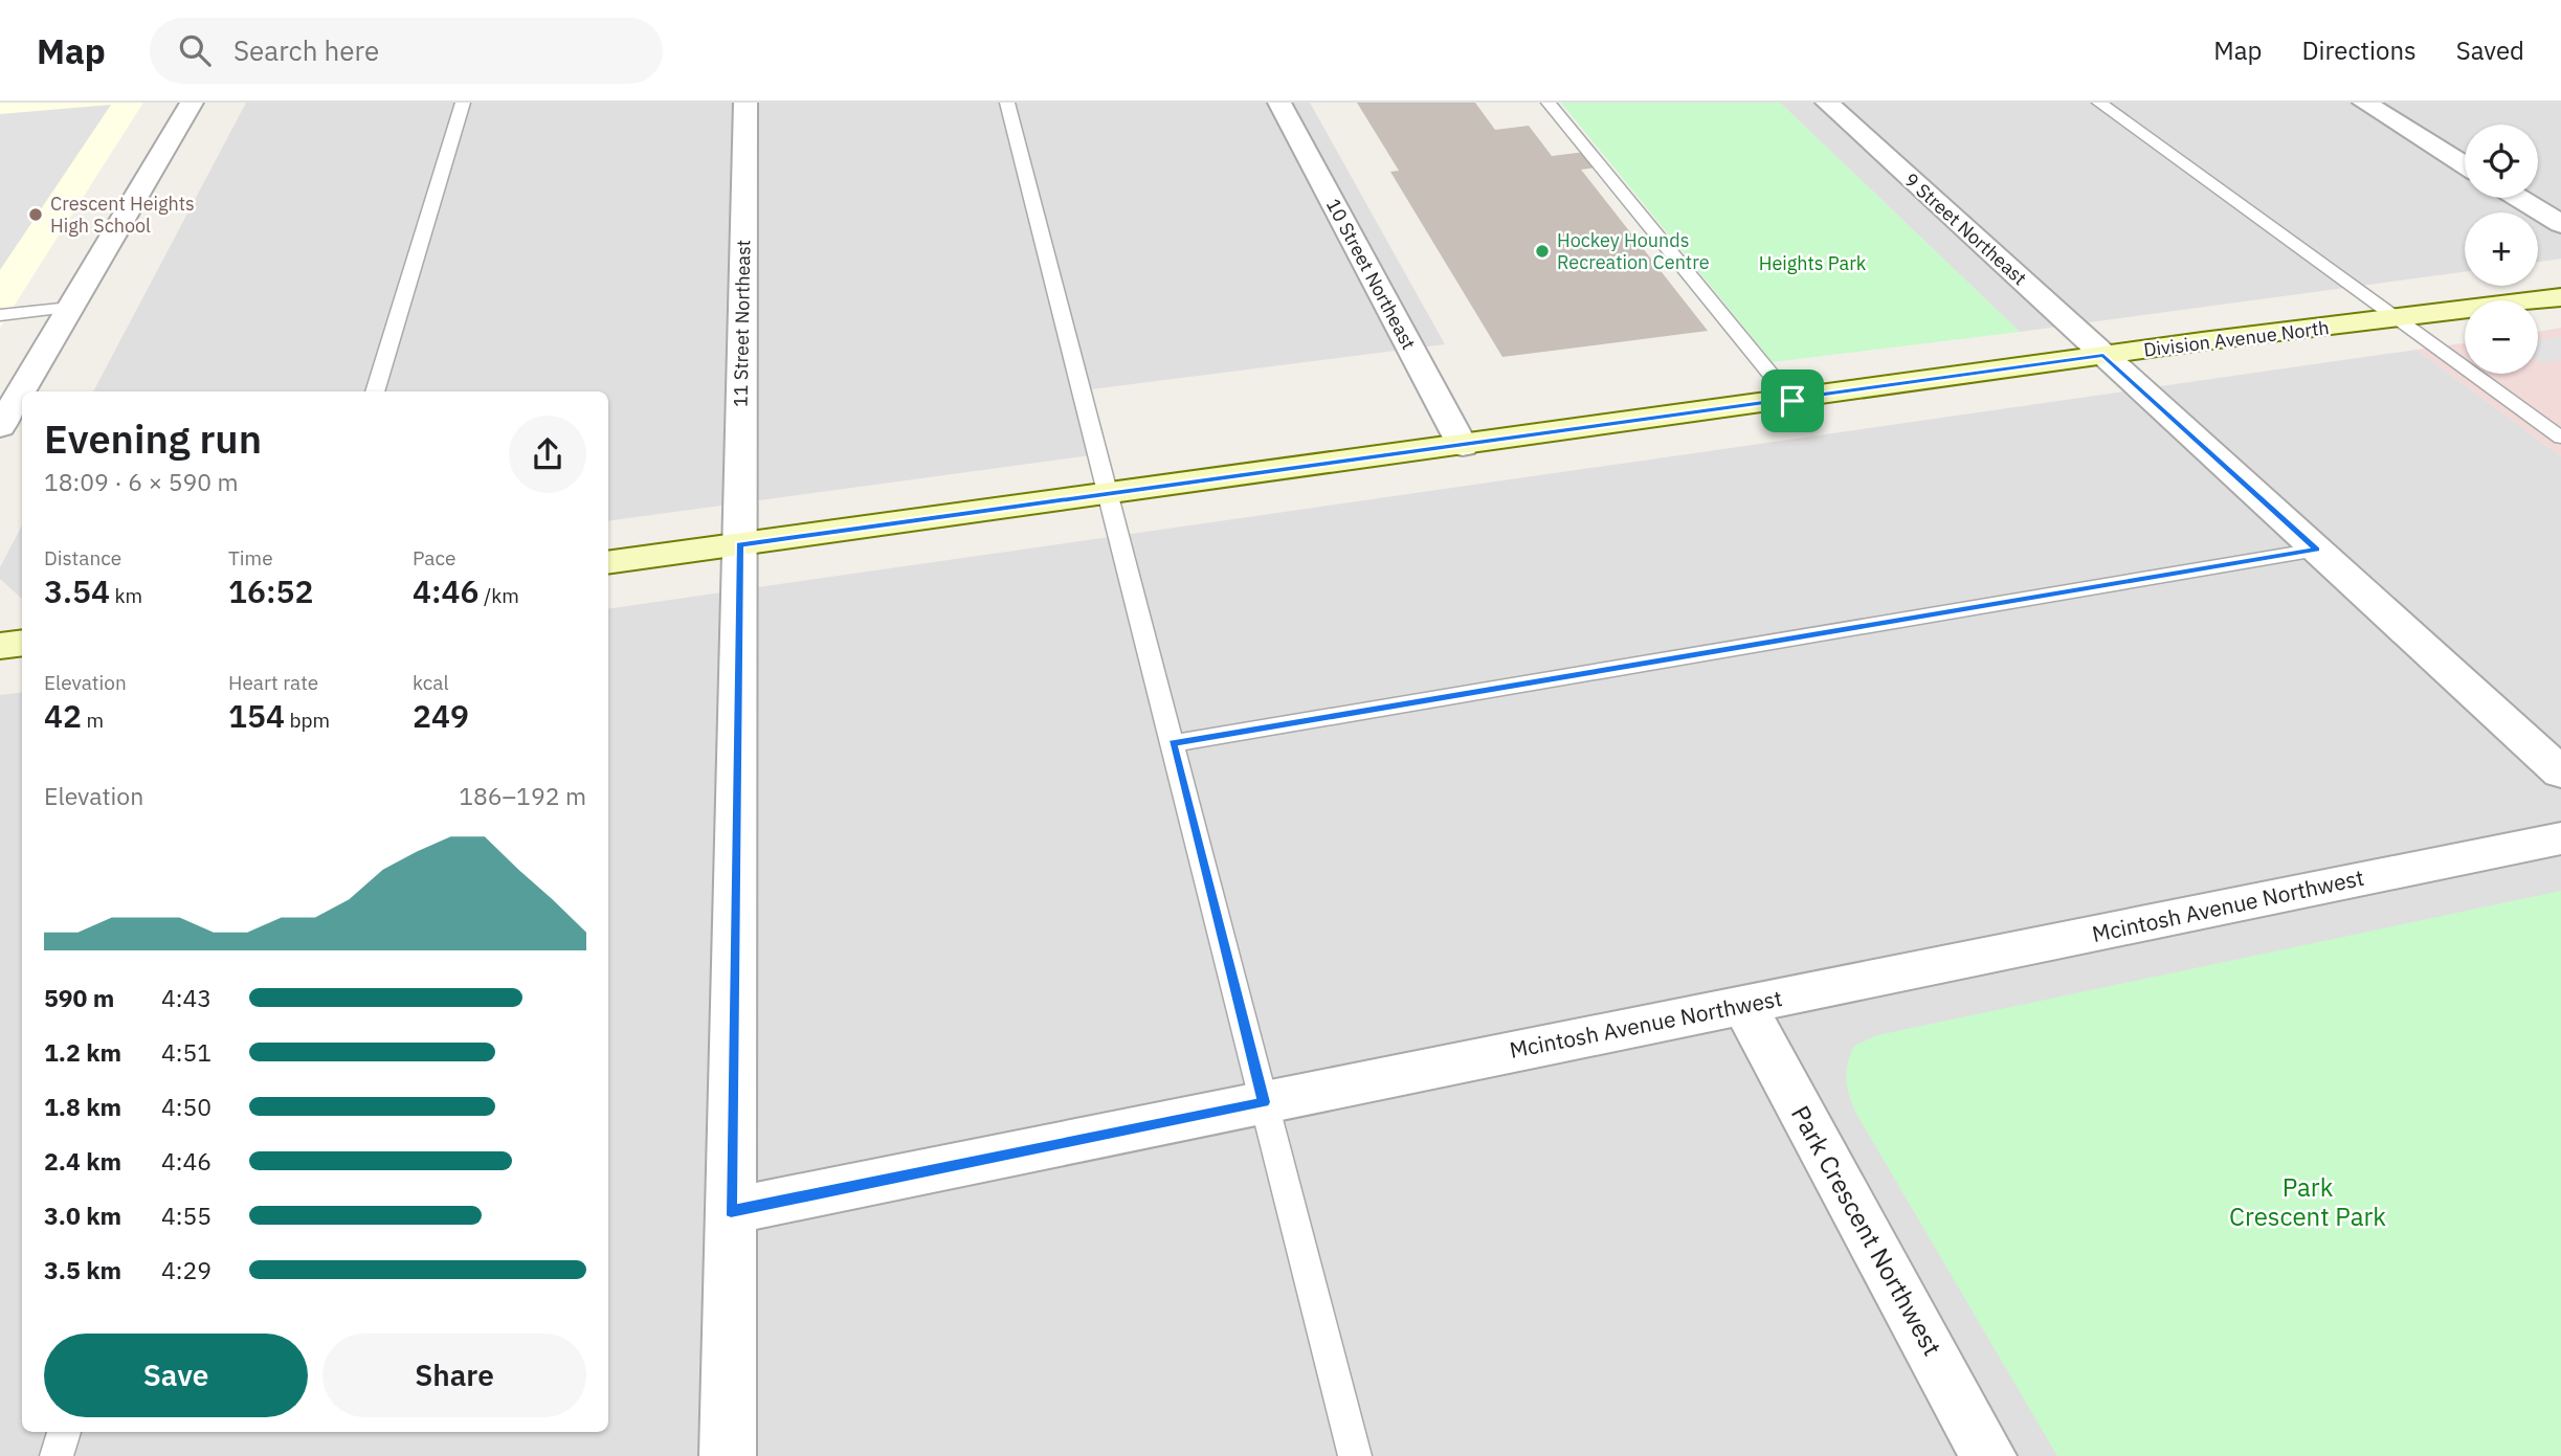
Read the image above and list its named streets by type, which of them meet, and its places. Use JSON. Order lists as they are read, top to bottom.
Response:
{
  "streets": {
    "main road": ["Division Avenue North"],
    "street": [
      "9 Street Northeast",
      "10 Street Northeast",
      "11 Street Northeast",
      "Mcintosh Avenue Northwest",
      "Park Crescent Northwest"
    ]
  },
  "crossings": [
    ["9 Street Northeast", "Division Avenue North"],
    ["10 Street Northeast", "Division Avenue North"],
    ["11 Street Northeast", "Division Avenue North"],
    ["11 Street Northeast", "Mcintosh Avenue Northwest"],
    ["Mcintosh Avenue Northwest", "Park Crescent Northwest"]
  ],
  "parks": ["Heights Park", "Park Crescent Park"],
  "places": ["Crescent Heights High School", "Hockey Hounds Recreation Centre"],
  "page": {
    "header": "Map",
    "search": "Search here",
    "nav": ["Map", "Directions", "Saved"],
    "map_buttons": ["+", "−"],
    "heading": ["Evening run", "18:09 · 6 × 590 m"],
    "stats": [
      ["Distance", "3.54 km"],
      ["Time", "16:52"],
      ["Pace", "4:46 /km"],
      ["Elevation", "42 m"],
      ["Heart rate", "154 bpm"],
      ["kcal", "249"]
    ],
    "chart": ["Elevation", "186–192 m"],
    "list": [
      {
        "name": "590 m",
        "note": "4:43"
      },
      {
        "name": "1.2 km",
        "note": "4:51"
      },
      {
        "name": "1.8 km",
        "note": "4:50"
      },
      {
        "name": "2.4 km",
        "note": "4:46"
      },
      {
        "name": "3.0 km",
        "note": "4:55"
      },
      {
        "name": "3.5 km",
        "note": "4:29"
      }
    ],
    "buttons": ["Save", "Share"]
  }
}
